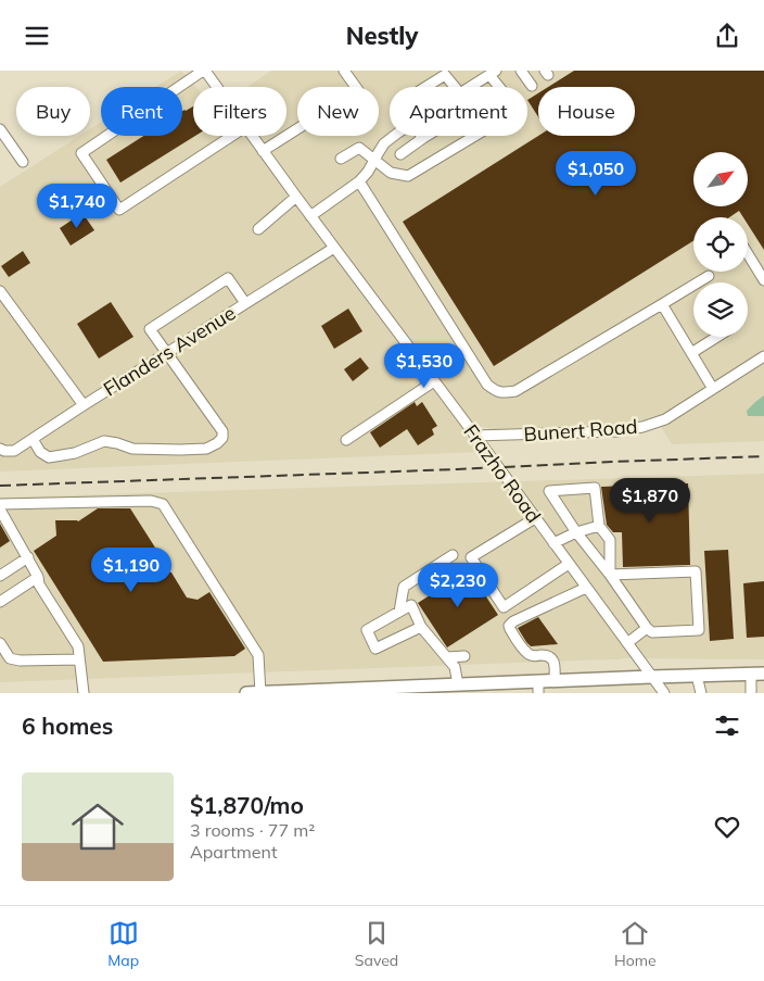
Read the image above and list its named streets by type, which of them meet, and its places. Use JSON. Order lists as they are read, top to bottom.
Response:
{
  "streets": {
    "street": ["Flanders Avenue", "Bunert Road", "Frazho Road"]
  },
  "crossings": [
    ["Flanders Avenue", "Frazho Road"],
    ["Bunert Road", "Frazho Road"]
  ],
  "north": "top right",
  "page": {
    "header": "Nestly",
    "chip": [
      "Buy",
      "Rent",
      "Filters",
      "New",
      "Apartment",
      "House"
    ],
    "price": [
      "$1,050",
      "$1,740",
      "$1,530",
      "$1,870",
      "$1,190",
      "$2,230"
    ],
    "heading": "6 homes",
    "list": [
      {
        "name": "$1,870/mo",
        "note": "3 rooms · 77 m² · Apartment"
      }
    ],
    "tabs": ["Map", "Saved", "Home"]
  }
}
